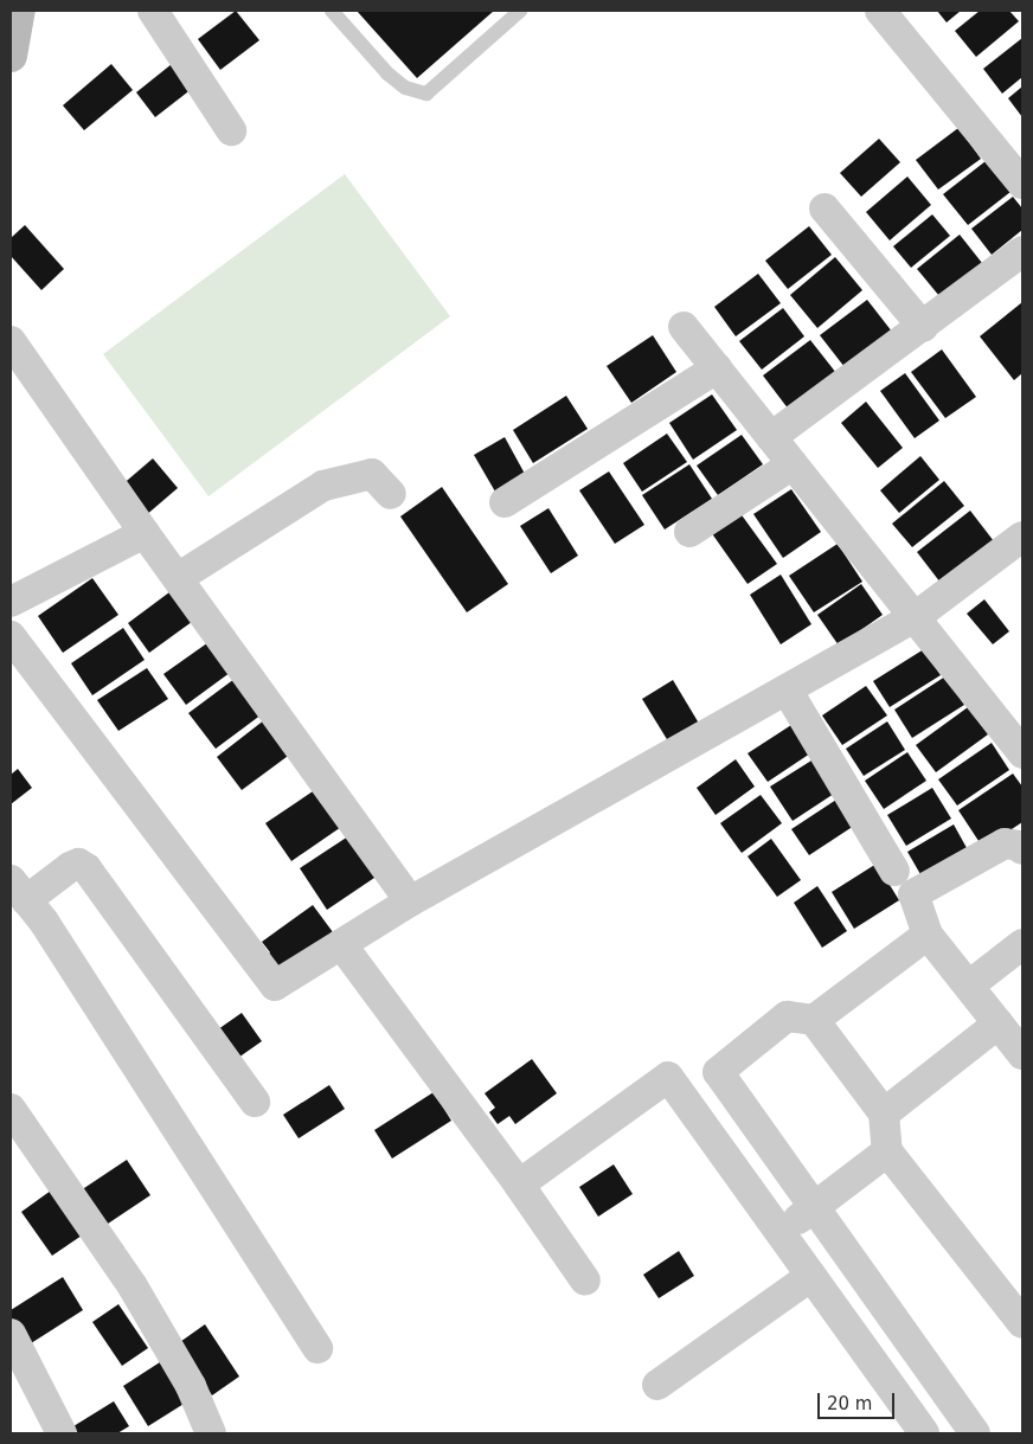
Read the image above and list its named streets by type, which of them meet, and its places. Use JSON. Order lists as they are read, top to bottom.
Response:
{
  "scale_bar": "20 m"
}
